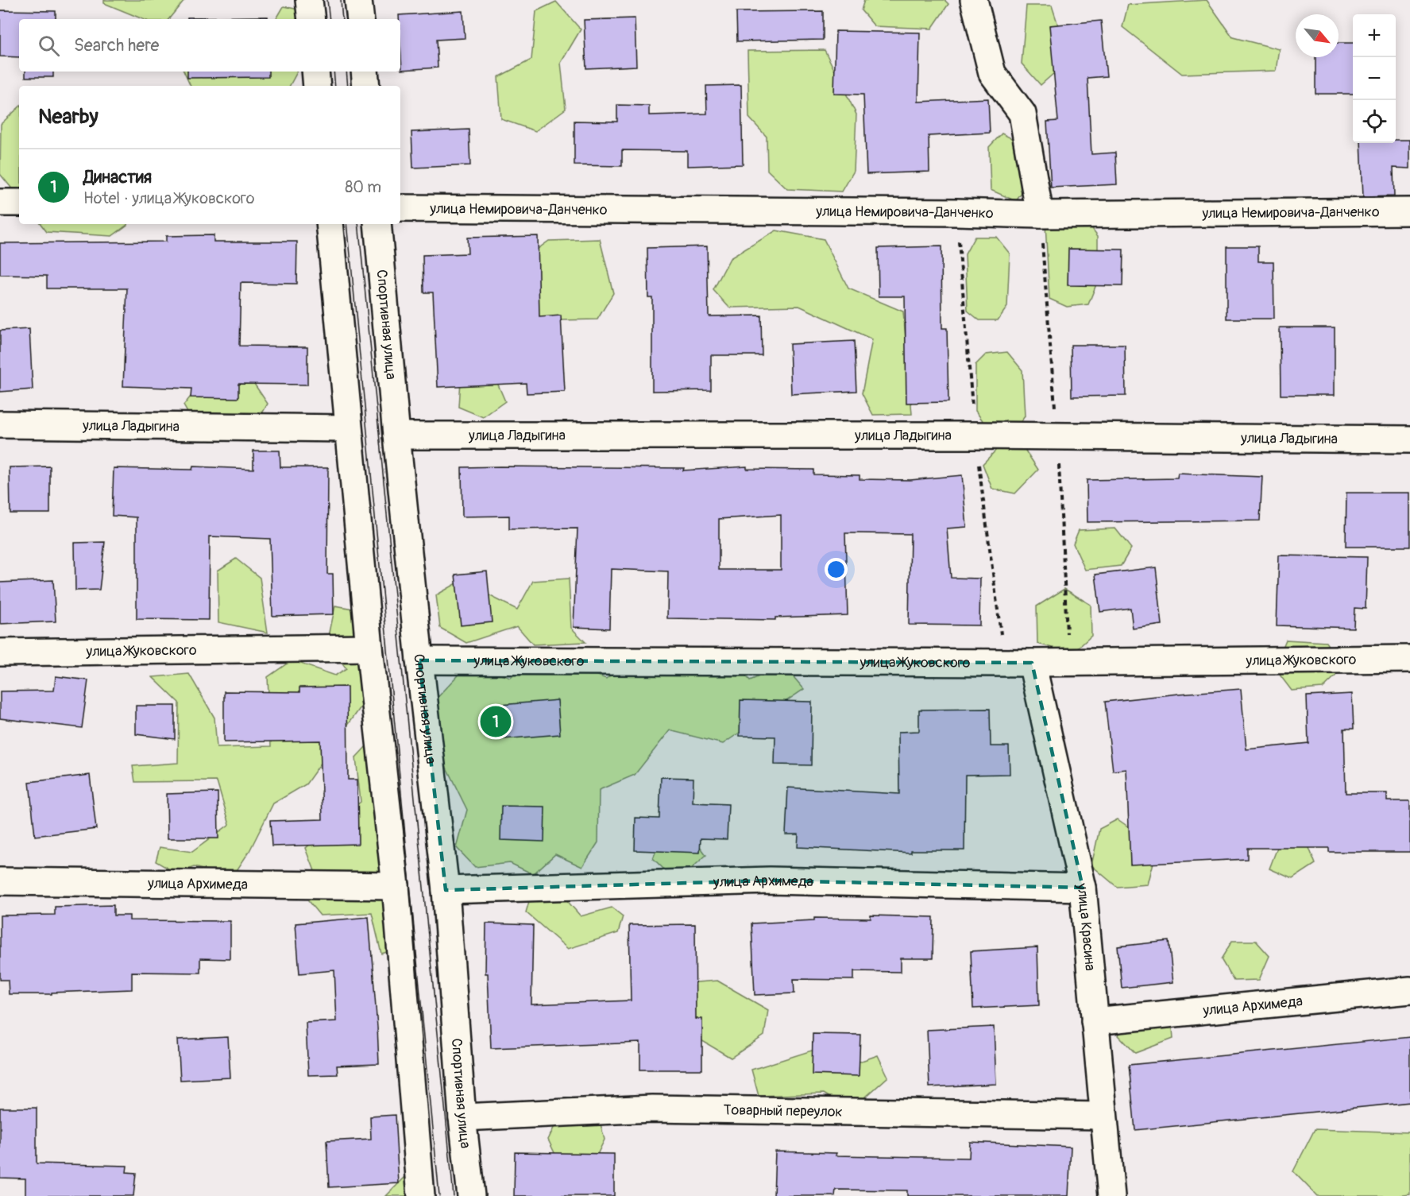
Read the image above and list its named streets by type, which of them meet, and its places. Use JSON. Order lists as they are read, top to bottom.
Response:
{
  "streets": {
    "street": [
      "улица Немировича-Данченко",
      "Спортивная улица",
      "улица Ладыгина",
      "улица Жуковского",
      "улица Архимеда",
      "улица Красина",
      "Товарный переулок"
    ]
  },
  "crossings": [
    ["Спортивная улица", "улица Ладыгина"],
    ["Спортивная улица", "улица Жуковского"],
    ["Спортивная улица", "улица Архимеда"],
    ["Спортивная улица", "Товарный переулок"],
    ["улица Жуковского", "улица Красина"],
    ["улица Архимеда", "улица Красина"],
    ["улица Красина", "Товарный переулок"]
  ],
  "north": "bottom right",
  "page": {
    "map_buttons": ["+", "−"],
    "search": "Search here",
    "heading": "Nearby",
    "list": [
      {
        "mark": "1",
        "name": "Династия",
        "note": "Hotel · улица Жуковского",
        "value": "80 m"
      }
    ],
    "pins": "1"
  }
}
